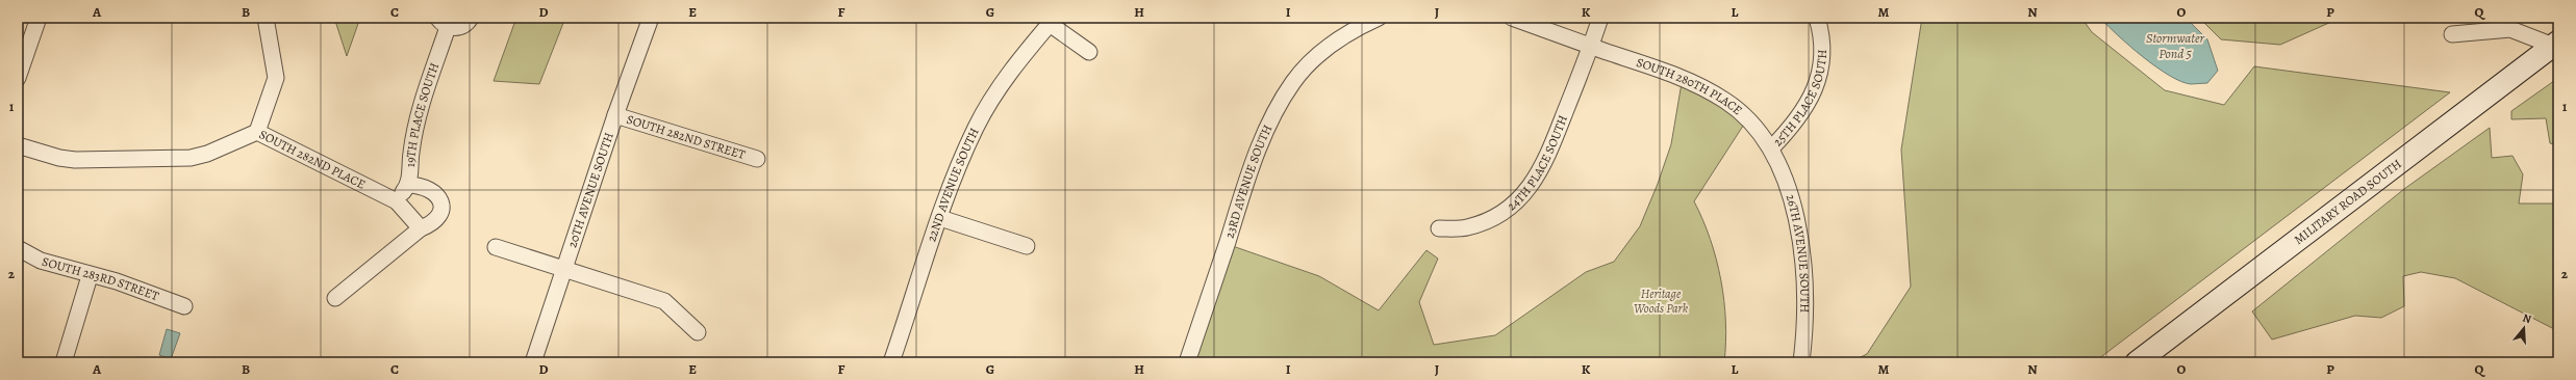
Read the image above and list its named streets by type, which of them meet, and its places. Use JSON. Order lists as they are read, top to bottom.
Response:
{
  "streets": {
    "main road": ["MILITARY ROAD SOUTH"],
    "street": [
      "SOUTH 280TH PLACE",
      "25TH PLACE SOUTH",
      "19TH PLACE SOUTH",
      "SOUTH 282ND STREET",
      "SOUTH 282ND PLACE",
      "24TH PLACE SOUTH",
      "23RD AVENUE SOUTH",
      "22ND AVENUE SOUTH",
      "20TH AVENUE SOUTH",
      "26TH AVENUE SOUTH",
      "SOUTH 283RD STREET"
    ]
  },
  "crossings": [
    ["SOUTH 280TH PLACE", "25TH PLACE SOUTH"],
    ["SOUTH 280TH PLACE", "24TH PLACE SOUTH"],
    ["SOUTH 280TH PLACE", "26TH AVENUE SOUTH"],
    ["25TH PLACE SOUTH", "26TH AVENUE SOUTH"],
    ["19TH PLACE SOUTH", "SOUTH 282ND PLACE"],
    ["SOUTH 282ND STREET", "20TH AVENUE SOUTH"]
  ],
  "water": ["Stormwater Pond 5"],
  "parks": ["Heritage Woods Park"],
  "north": "top",
  "grid": {
    "columns": [
      "A",
      "B",
      "C",
      "D",
      "E",
      "F",
      "G",
      "H",
      "I",
      "J",
      "K",
      "L",
      "M",
      "N",
      "O",
      "P",
      "Q"
    ],
    "rows": ["1", "2"]
  }
}
